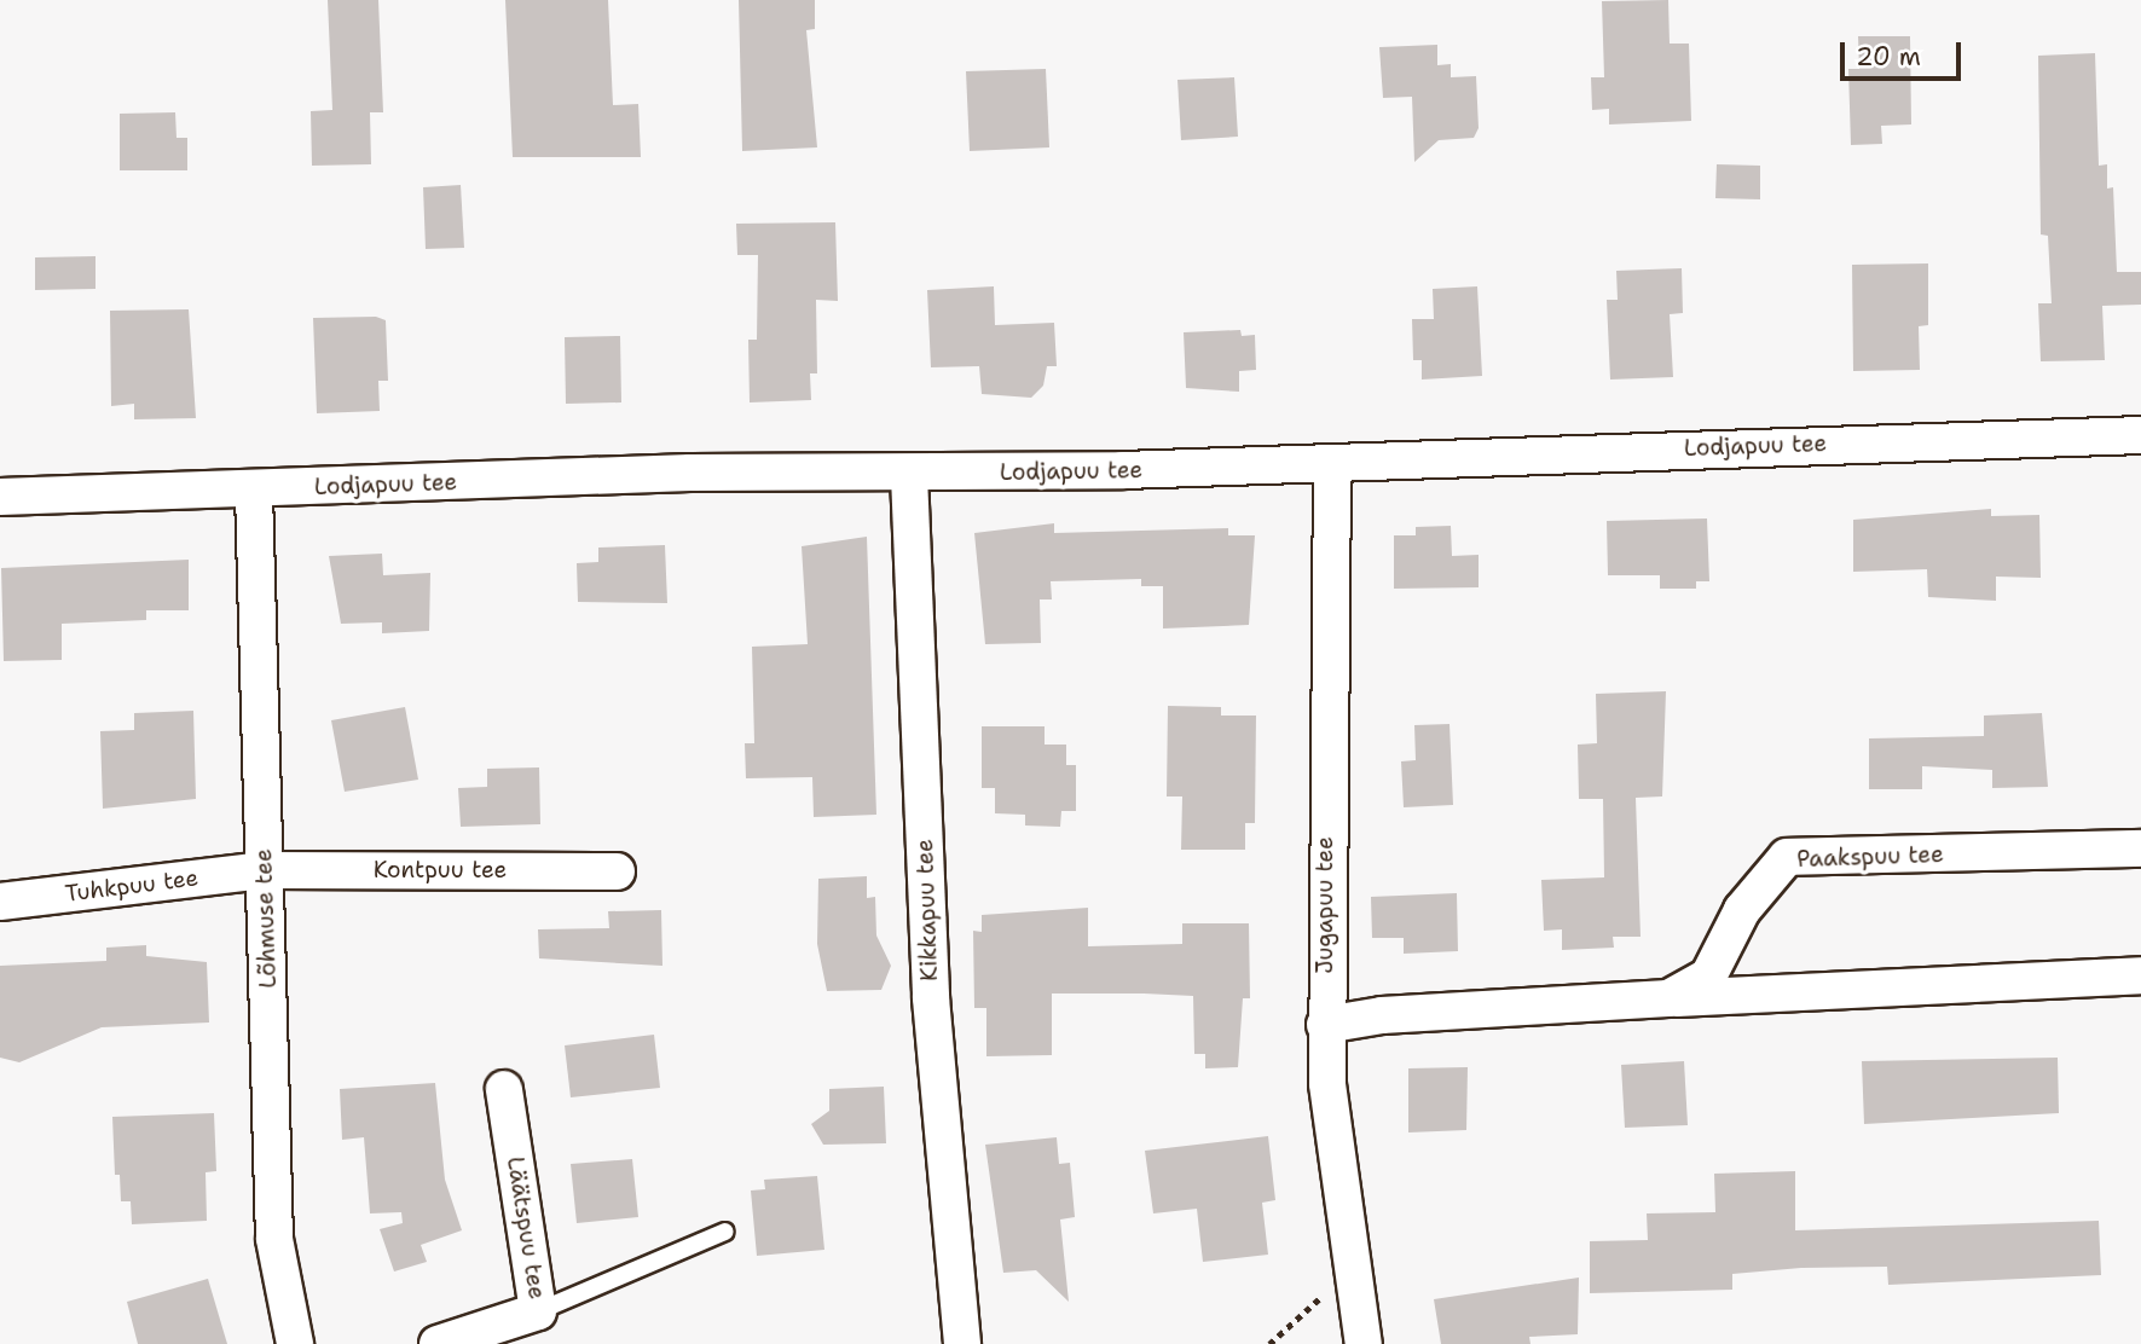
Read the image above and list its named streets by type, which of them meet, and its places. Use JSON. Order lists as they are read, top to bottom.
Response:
{
  "streets": {
    "street": [
      "Lodjapuu tee",
      "Paakspuu tee",
      "Kontpuu tee",
      "Tuhkpuu tee",
      "Jugapuu tee",
      "Kikkapuu tee",
      "Lõhmuse tee",
      "Läätspuu tee"
    ]
  },
  "crossings": [
    ["Lodjapuu tee", "Jugapuu tee"],
    ["Lodjapuu tee", "Kikkapuu tee"],
    ["Lodjapuu tee", "Lõhmuse tee"],
    ["Paakspuu tee", "Jugapuu tee"],
    ["Kontpuu tee", "Tuhkpuu tee"],
    ["Kontpuu tee", "Lõhmuse tee"],
    ["Tuhkpuu tee", "Lõhmuse tee"]
  ],
  "scale_bar": "20 m"
}
